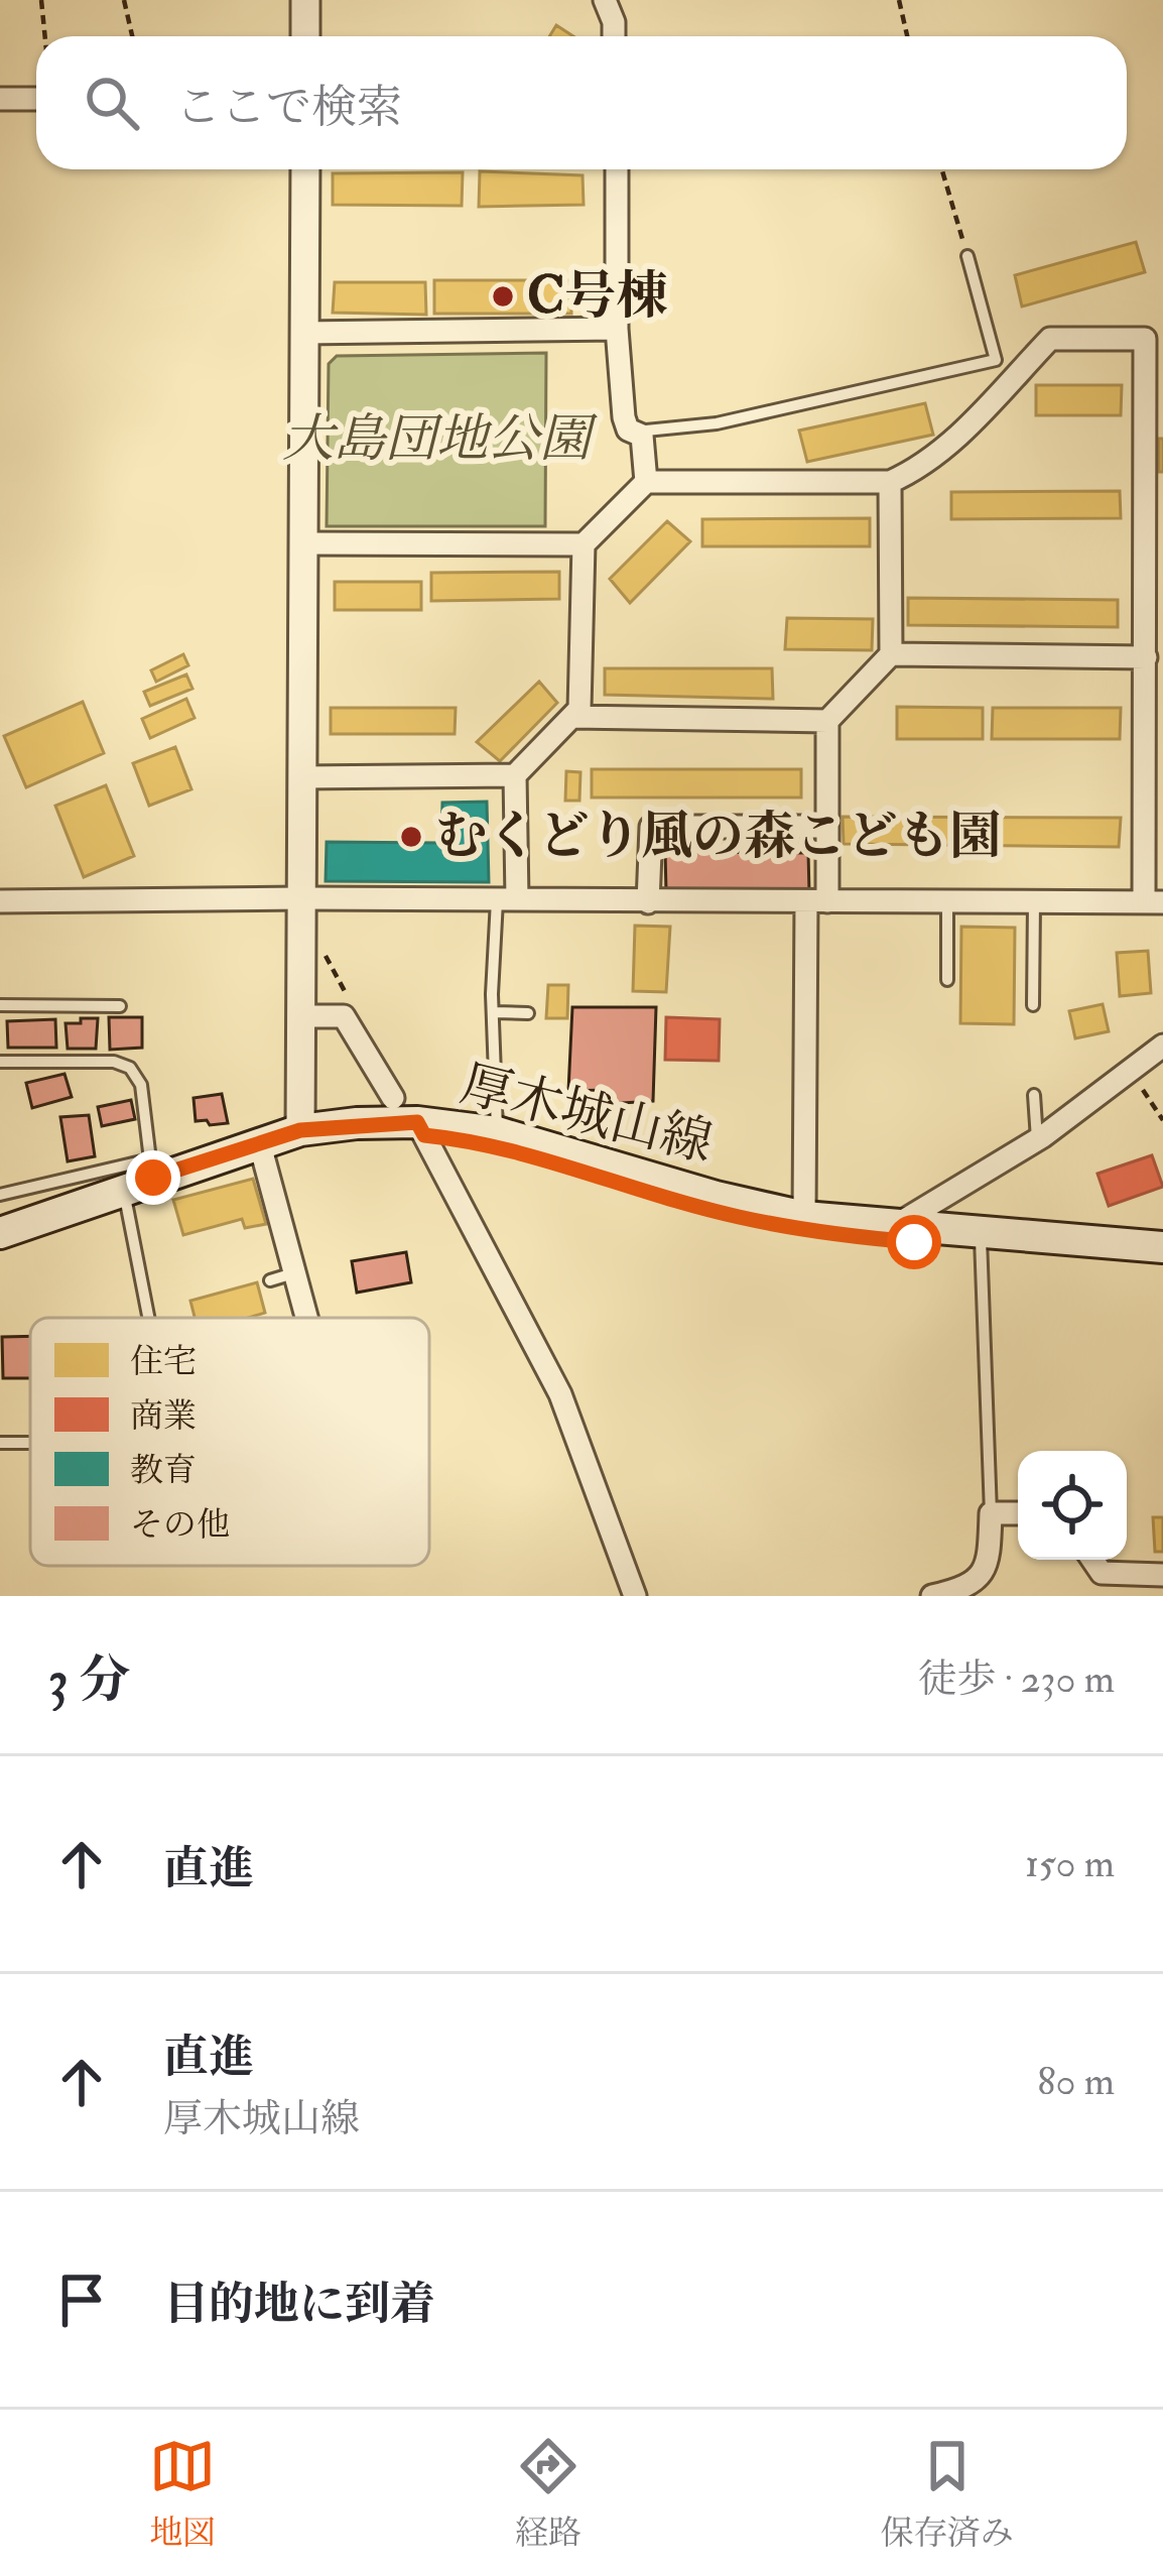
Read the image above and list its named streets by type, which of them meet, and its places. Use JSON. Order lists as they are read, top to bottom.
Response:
{
  "streets": {
    "main road": ["厚木城山線"]
  },
  "parks": ["大島団地公園"],
  "places": ["C号棟", "むくどり風の森こども園"],
  "legend": [
    "住宅",
    "商業",
    "教育",
    "その他"
  ],
  "page": {
    "search": "ここで検索",
    "heading": ["3 分", "徒歩 · 230 m"],
    "list": [
      ["直進", "150 m"],
      ["直進", "厚木城山線", "80 m"],
      "目的地に到着"
    ],
    "nav": ["地図", "経路", "保存済み"]
  }
}
